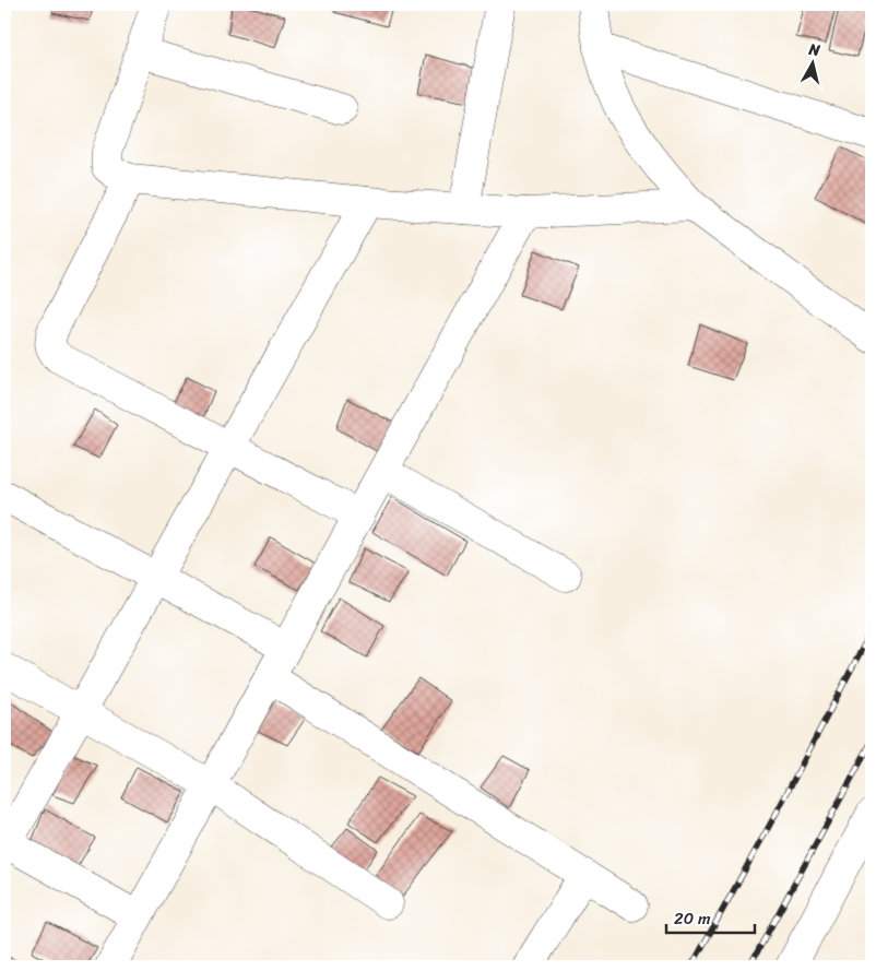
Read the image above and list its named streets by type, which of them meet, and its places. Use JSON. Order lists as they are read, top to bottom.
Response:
{
  "scale_bar": "20 m",
  "north": "top"
}
